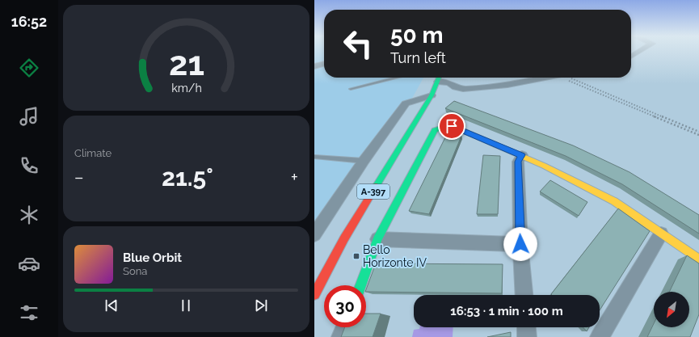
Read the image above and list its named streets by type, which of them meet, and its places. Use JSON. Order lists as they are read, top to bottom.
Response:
{
  "streets": {
    "street": ["A-397"]
  },
  "places": {
    "transit": ["Bello Horizonte IV"]
  },
  "north": "bottom left",
  "page": {
    "tabs": "16:52",
    "turn": ["50 m", "Turn left"],
    "tile": "Climate",
    "heat": ["−", "21.5°", "+"],
    "song": ["Blue Orbit", "Sona"],
    "limit": "30",
    "trip": "16:53 · 1 min · 100 m",
    "gauge": ["21", "km/h"]
  }
}
